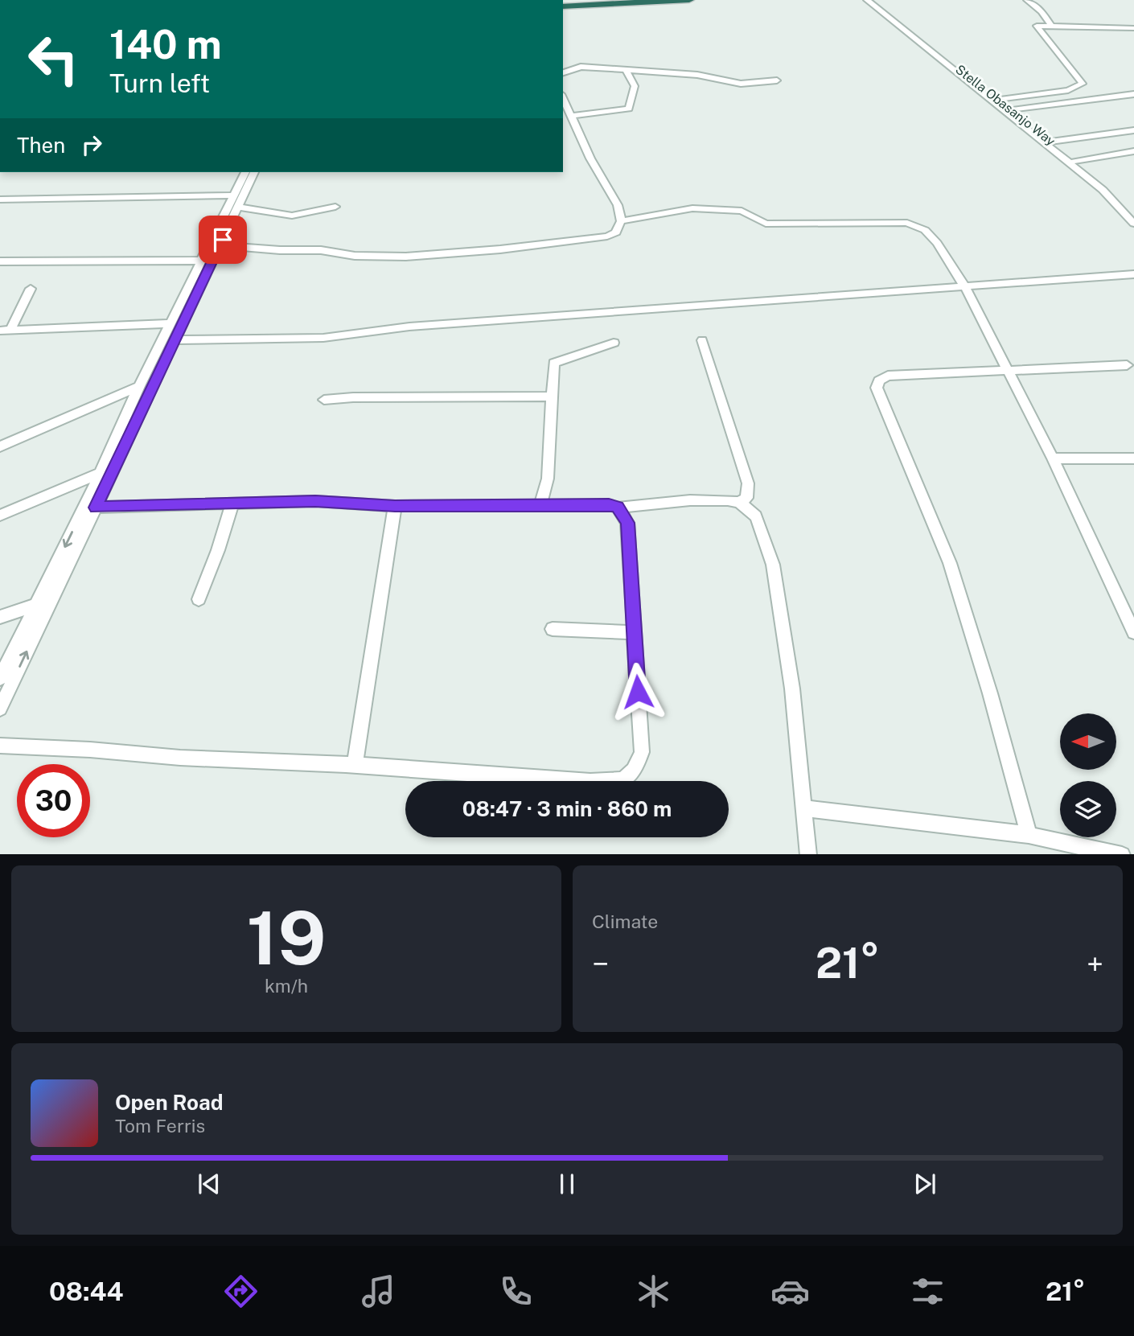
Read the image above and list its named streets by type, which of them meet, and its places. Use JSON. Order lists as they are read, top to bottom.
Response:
{
  "streets": {
    "street": ["Stella Obasanjo Way"]
  },
  "north": "left",
  "page": {
    "turn": ["140 m", "Turn left"],
    "then": "Then",
    "limit": "30",
    "trip": "08:47 · 3 min · 860 m",
    "tile": [
      ["19", "km/h"],
      "Climate"
    ],
    "heat": ["−", "21°", "+"],
    "song": ["Open Road", "Tom Ferris"],
    "tabs": ["08:44", "21°"]
  }
}
